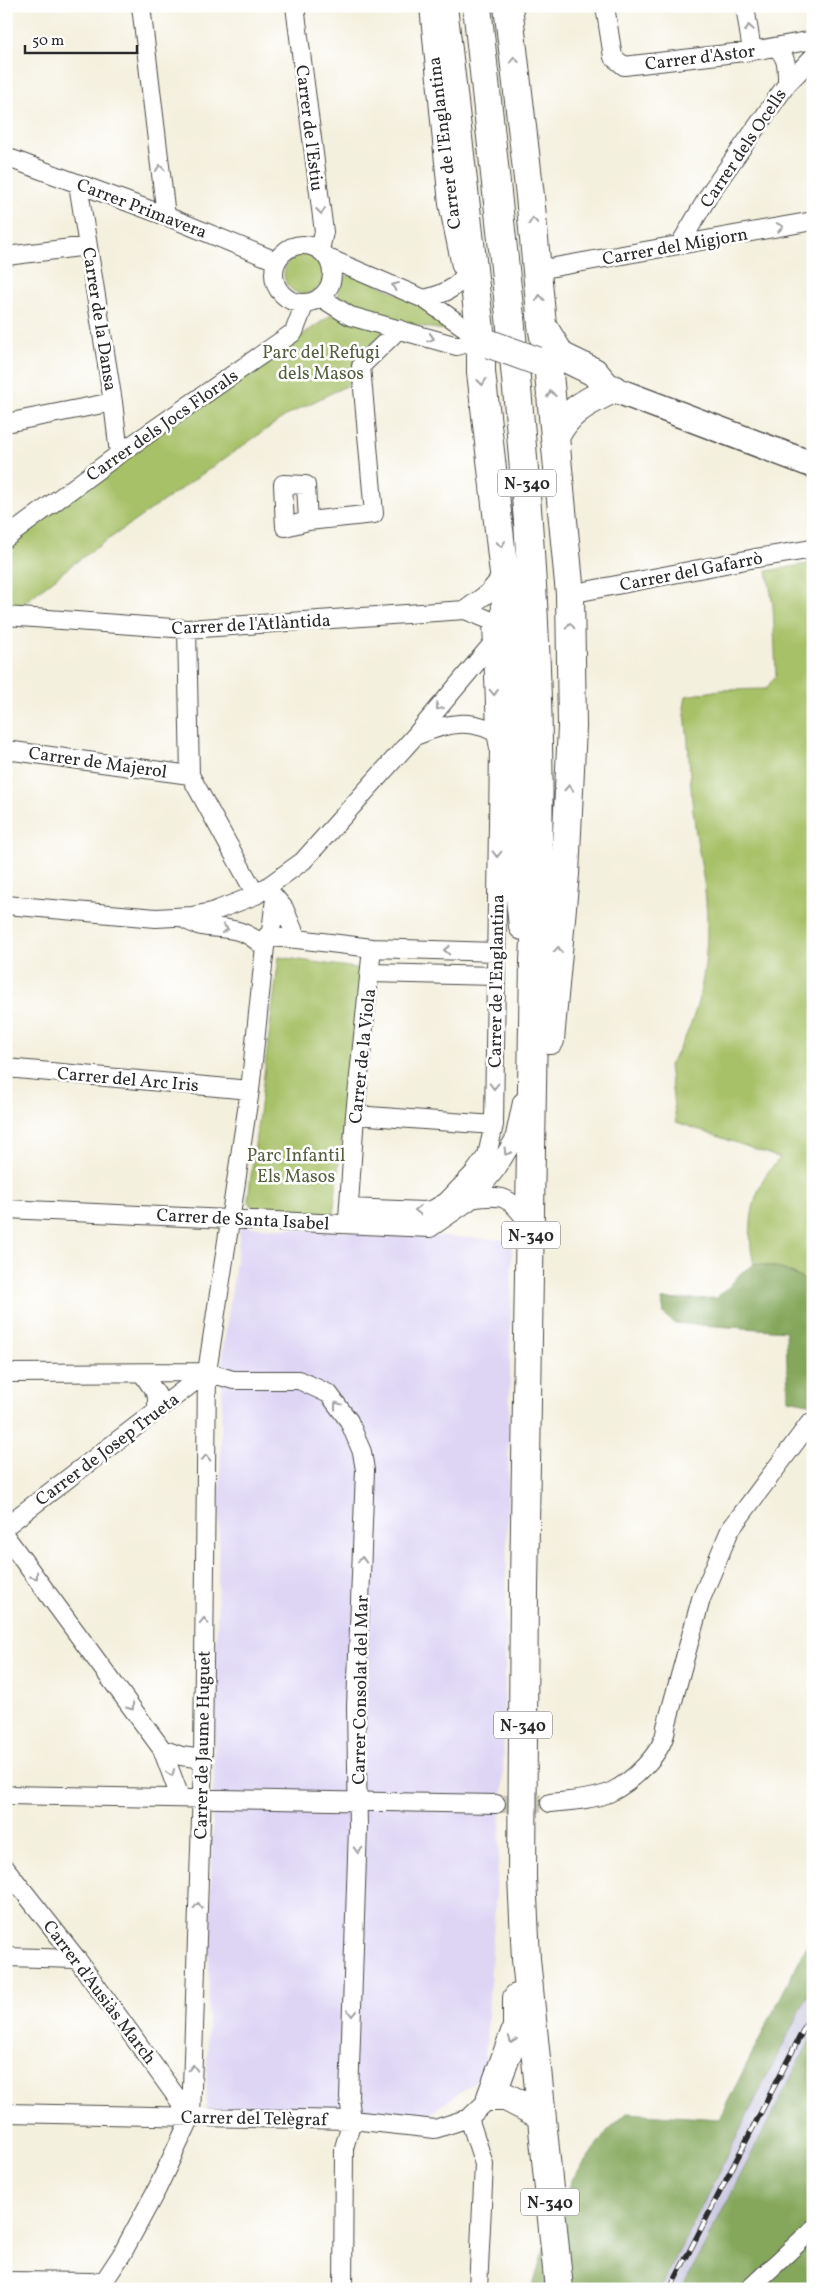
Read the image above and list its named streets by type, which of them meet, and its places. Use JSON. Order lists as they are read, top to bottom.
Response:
{
  "streets": {
    "main road": ["N-340"],
    "street": [
      "Carrer d'Astor",
      "Carrer de l'Estiu",
      "Carrer de l'Englantina",
      "Carrer dels Ocells",
      "Carrer Primavera",
      "Carrer del Migjorn",
      "Carrer de la Dansa",
      "Carrer dels Jocs Florals",
      "Carrer del Gafarrò",
      "Carrer de l'Atlàntida",
      "Carrer de Majerol",
      "Carrer de la Viola",
      "Carrer del Arc Iris",
      "Carrer de Santa Isabel",
      "Carrer de Josep Trueta",
      "Carrer Consolat del Mar",
      "Carrer de Jaume Huguet",
      "Carrer d'Ausiàs March",
      "Carrer del Telègraf"
    ]
  },
  "crossings": [
    ["Carrer d'Astor", "Carrer dels Ocells"],
    ["Carrer de l'Estiu", "Carrer Primavera"],
    ["Carrer de l'Estiu", "Carrer dels Jocs Florals"],
    ["Carrer de l'Englantina", "Carrer de l'Atlàntida"],
    ["Carrer de l'Englantina", "Carrer de la Viola"],
    ["Carrer de l'Englantina", "Carrer de Santa Isabel"],
    ["Carrer dels Ocells", "Carrer del Migjorn"],
    ["Carrer Primavera", "Carrer de la Dansa"],
    ["Carrer Primavera", "Carrer dels Jocs Florals"],
    ["Carrer de la Dansa", "Carrer dels Jocs Florals"],
    ["N-340", "Carrer de Santa Isabel"],
    ["Carrer de la Viola", "Carrer de Santa Isabel"],
    ["Carrer del Arc Iris", "Carrer de Jaume Huguet"],
    ["Carrer de Santa Isabel", "Carrer de Jaume Huguet"],
    ["Carrer de Josep Trueta", "Carrer Consolat del Mar"],
    ["Carrer de Josep Trueta", "Carrer de Jaume Huguet"],
    ["Carrer Consolat del Mar", "Carrer de Jaume Huguet"],
    ["Carrer Consolat del Mar", "Carrer del Telègraf"],
    ["Carrer de Jaume Huguet", "Carrer d'Ausiàs March"],
    ["Carrer de Jaume Huguet", "Carrer del Telègraf"],
    ["Carrer d'Ausiàs March", "Carrer del Telègraf"]
  ],
  "one_way": ["Carrer de l'Englantina", "Carrer del Migjorn", "Carrer de Jaume Huguet"],
  "parks": ["Parc del Refugi dels Masos", "Parc Infantil Els Masos"],
  "scale_bar": "50 m"
}
